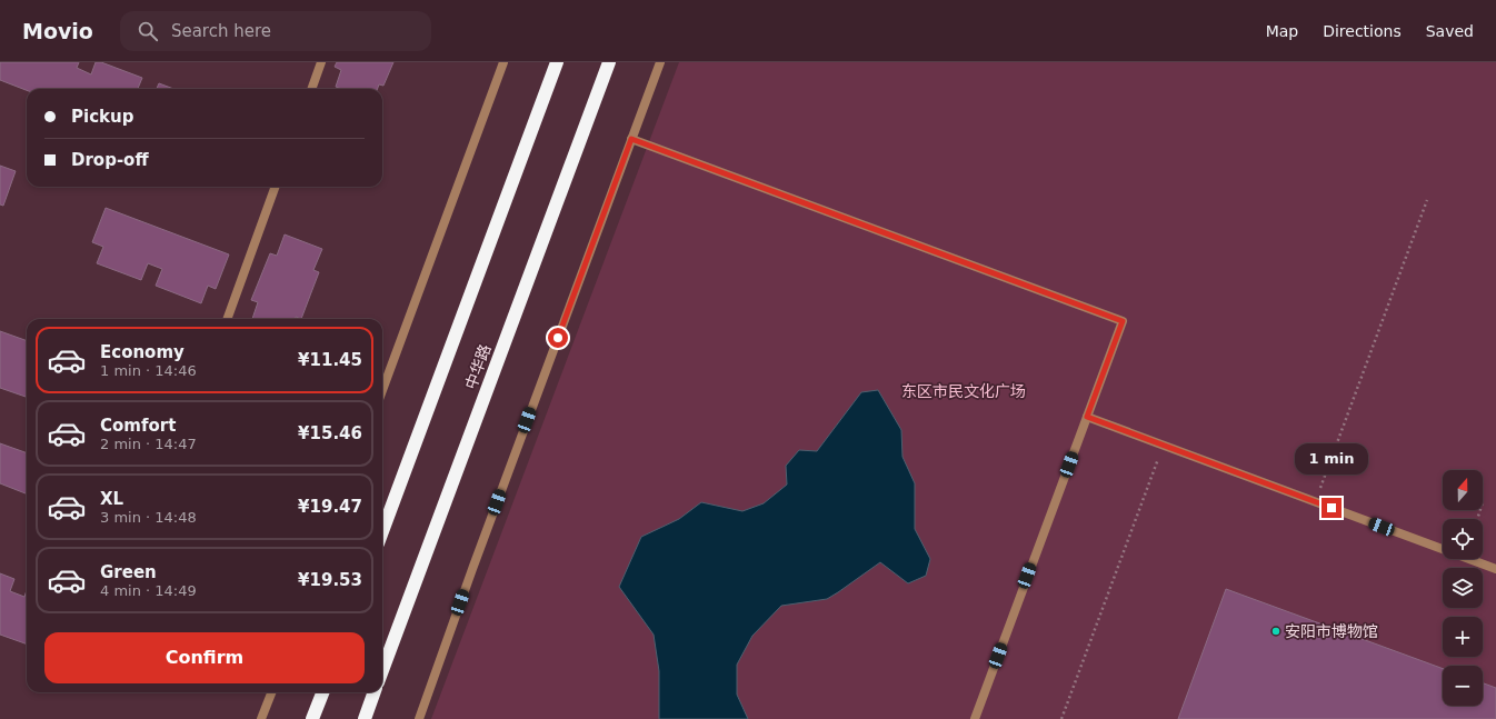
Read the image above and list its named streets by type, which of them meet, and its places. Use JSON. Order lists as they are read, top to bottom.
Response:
{
  "streets": {
    "highway": ["中华路"]
  },
  "parks": ["东区市民文化广场"],
  "places": ["安阳市博物馆"],
  "north": "top",
  "page": {
    "header": "Movio",
    "search": "Search here",
    "nav": ["Map", "Directions", "Saved"],
    "banner": ["Pickup", "Drop-off"],
    "list": [
      {
        "name": "Economy",
        "note": "1 min · 14:46",
        "value": "¥11.45"
      },
      {
        "name": "Comfort",
        "note": "2 min · 14:47",
        "value": "¥15.46"
      },
      {
        "name": "XL",
        "note": "3 min · 14:48",
        "value": "¥19.47"
      },
      {
        "name": "Green",
        "note": "4 min · 14:49",
        "value": "¥19.53"
      }
    ],
    "bubble": "1 min",
    "map_buttons": ["+", "−"],
    "buttons": "Confirm"
  }
}
